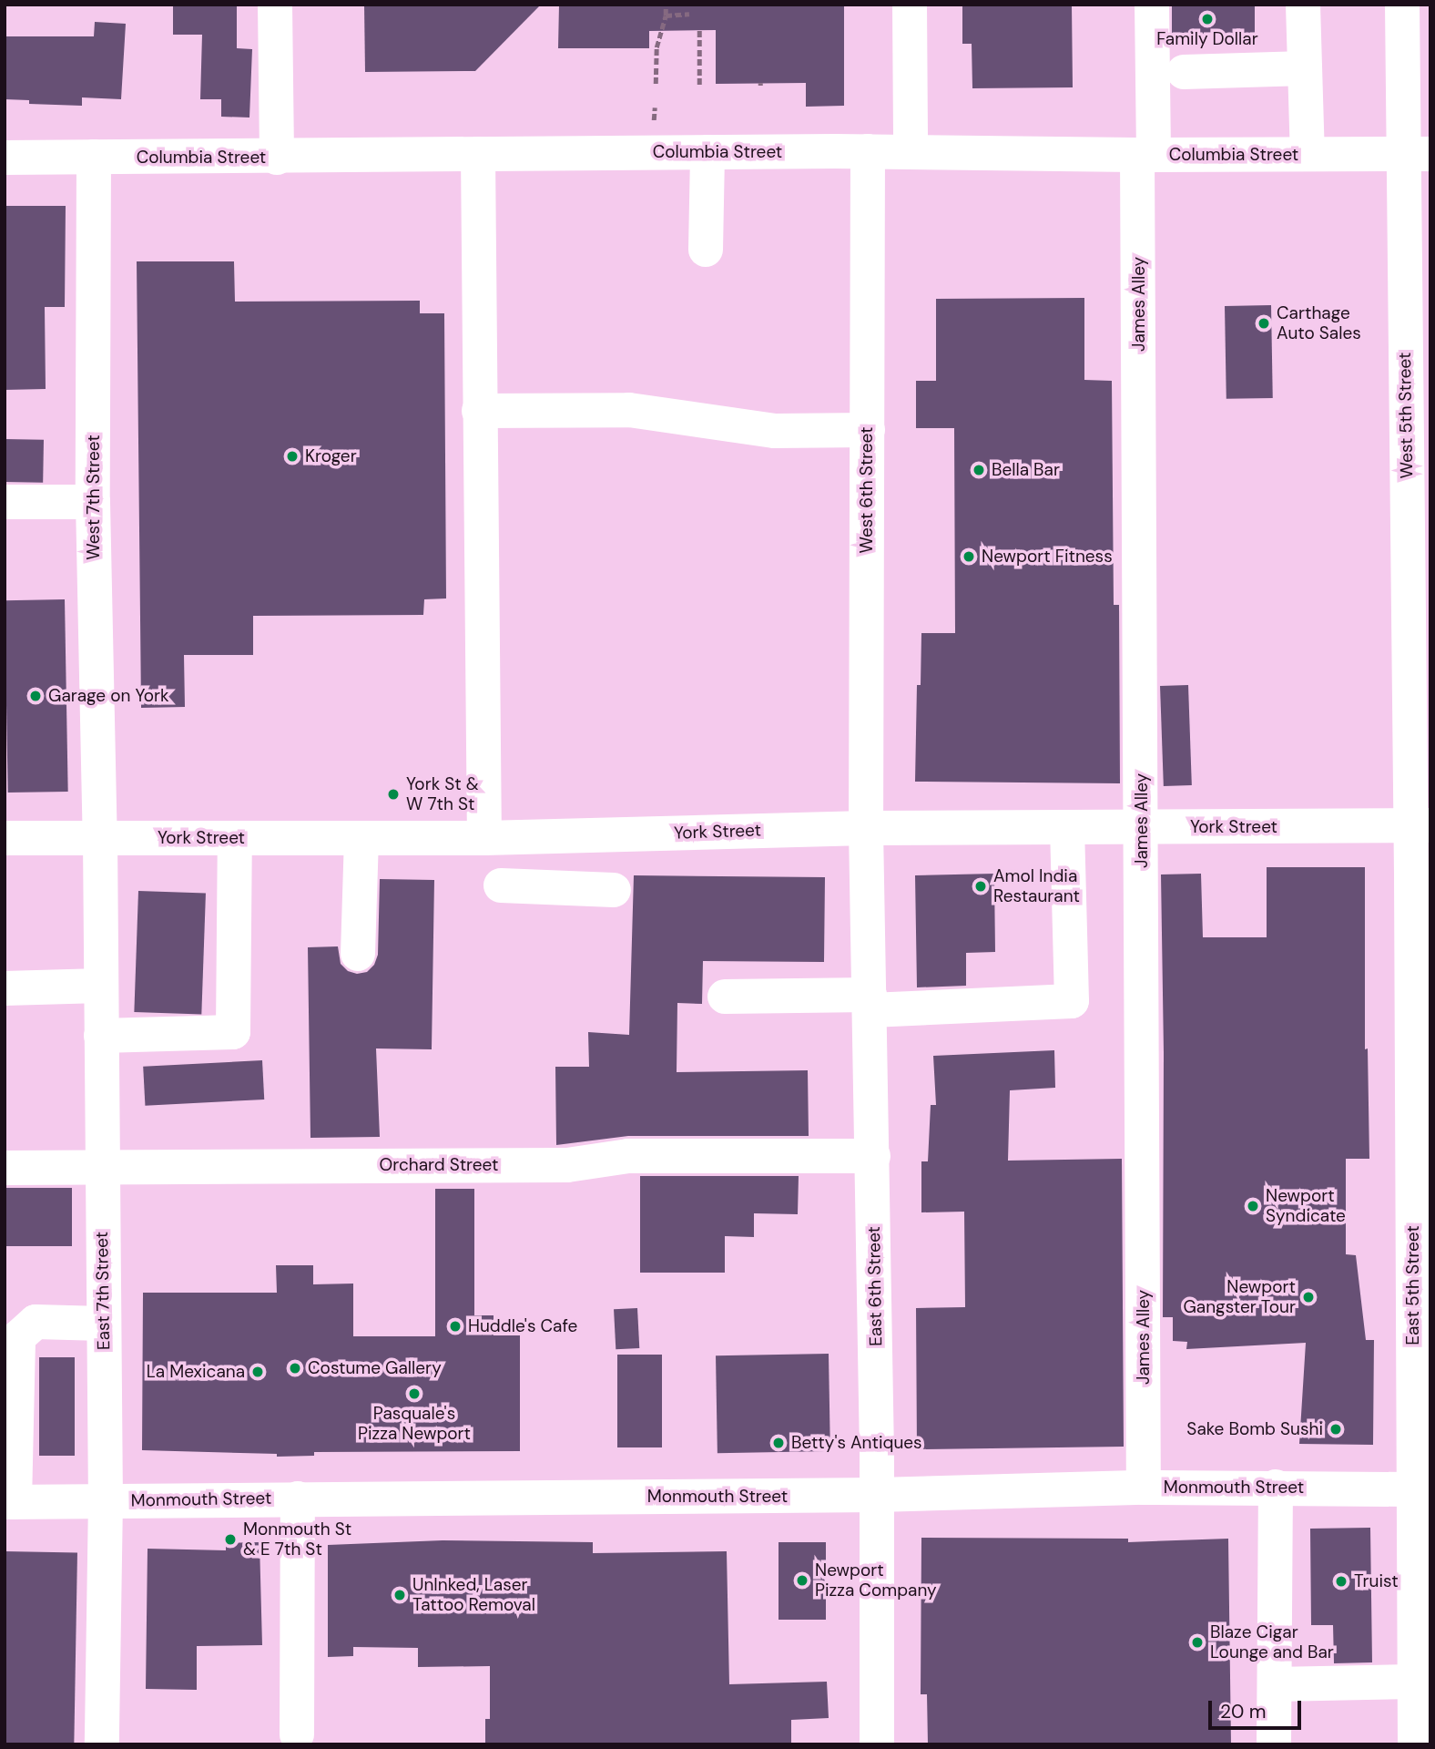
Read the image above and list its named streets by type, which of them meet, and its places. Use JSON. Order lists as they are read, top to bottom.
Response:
{
  "streets": {
    "street": [
      "Columbia Street",
      "James Alley",
      "West 5th Street",
      "West 6th Street",
      "West 7th Street",
      "York Street",
      "Orchard Street",
      "East 5th Street",
      "East 6th Street",
      "East 7th Street",
      "Monmouth Street"
    ]
  },
  "crossings": [
    ["Columbia Street", "James Alley"],
    ["Columbia Street", "West 5th Street"],
    ["Columbia Street", "West 6th Street"],
    ["Columbia Street", "West 7th Street"],
    ["James Alley", "York Street"],
    ["James Alley", "Monmouth Street"],
    ["West 5th Street", "York Street"],
    ["West 5th Street", "East 5th Street"],
    ["West 6th Street", "York Street"],
    ["West 6th Street", "East 6th Street"],
    ["West 7th Street", "York Street"],
    ["West 7th Street", "East 7th Street"],
    ["York Street", "East 5th Street"],
    ["York Street", "East 6th Street"],
    ["York Street", "East 7th Street"],
    ["Orchard Street", "East 6th Street"],
    ["Orchard Street", "East 7th Street"],
    ["East 5th Street", "Monmouth Street"],
    ["East 6th Street", "Monmouth Street"],
    ["East 7th Street", "Monmouth Street"]
  ],
  "places": [
    "Family Dollar",
    "Carthage Auto Sales",
    "Kroger",
    "Bella Bar",
    "Newport Fitness",
    "Garage on York",
    "York St & W 7th St",
    "Amol India Restaurant",
    "Newport Syndicate",
    "Newport Gangster Tour",
    "Huddle's Cafe",
    "Costume Gallery",
    "La Mexicana",
    "Pasquale's Pizza Newport",
    "Sake Bomb Sushi",
    "Betty's Antiques",
    "Monmouth St & E 7th St",
    "Newport Pizza Company",
    "Truist",
    "UnInked, Laser Tattoo Removal",
    "Blaze Cigar Lounge and Bar"
  ],
  "scale_bar": "20 m"
}
